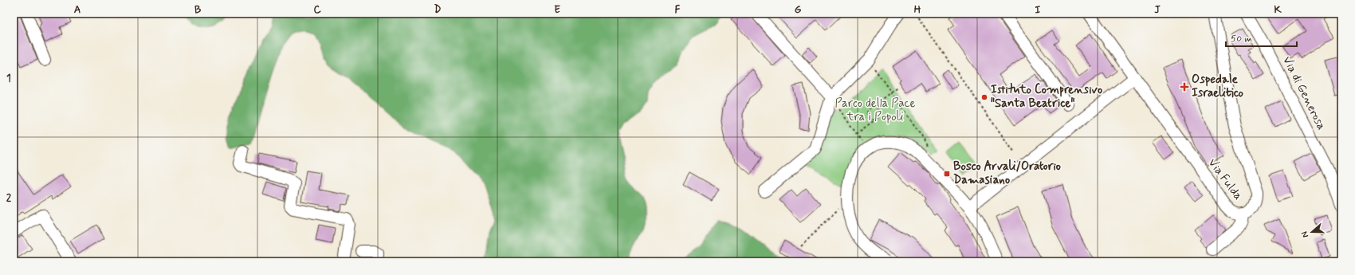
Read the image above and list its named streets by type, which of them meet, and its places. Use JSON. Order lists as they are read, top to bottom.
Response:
{
  "streets": {
    "street": ["Via di Generosa", "Via Fulda"]
  },
  "parks": ["Parco della Pace tra i Popoli"],
  "places": {
    "health": ["Ospedale Israelitico"],
    "other": ["Istituto Comprensivo \"Santa Beatrice\""],
    "transit": ["Bosco Arvali/Oratorio Damasiano"]
  },
  "scale_bar": "50 m",
  "north": "left",
  "grid": {
    "columns": [
      "A",
      "B",
      "C",
      "D",
      "E",
      "F",
      "G",
      "H",
      "I",
      "J",
      "K"
    ],
    "rows": ["1", "2"]
  }
}
